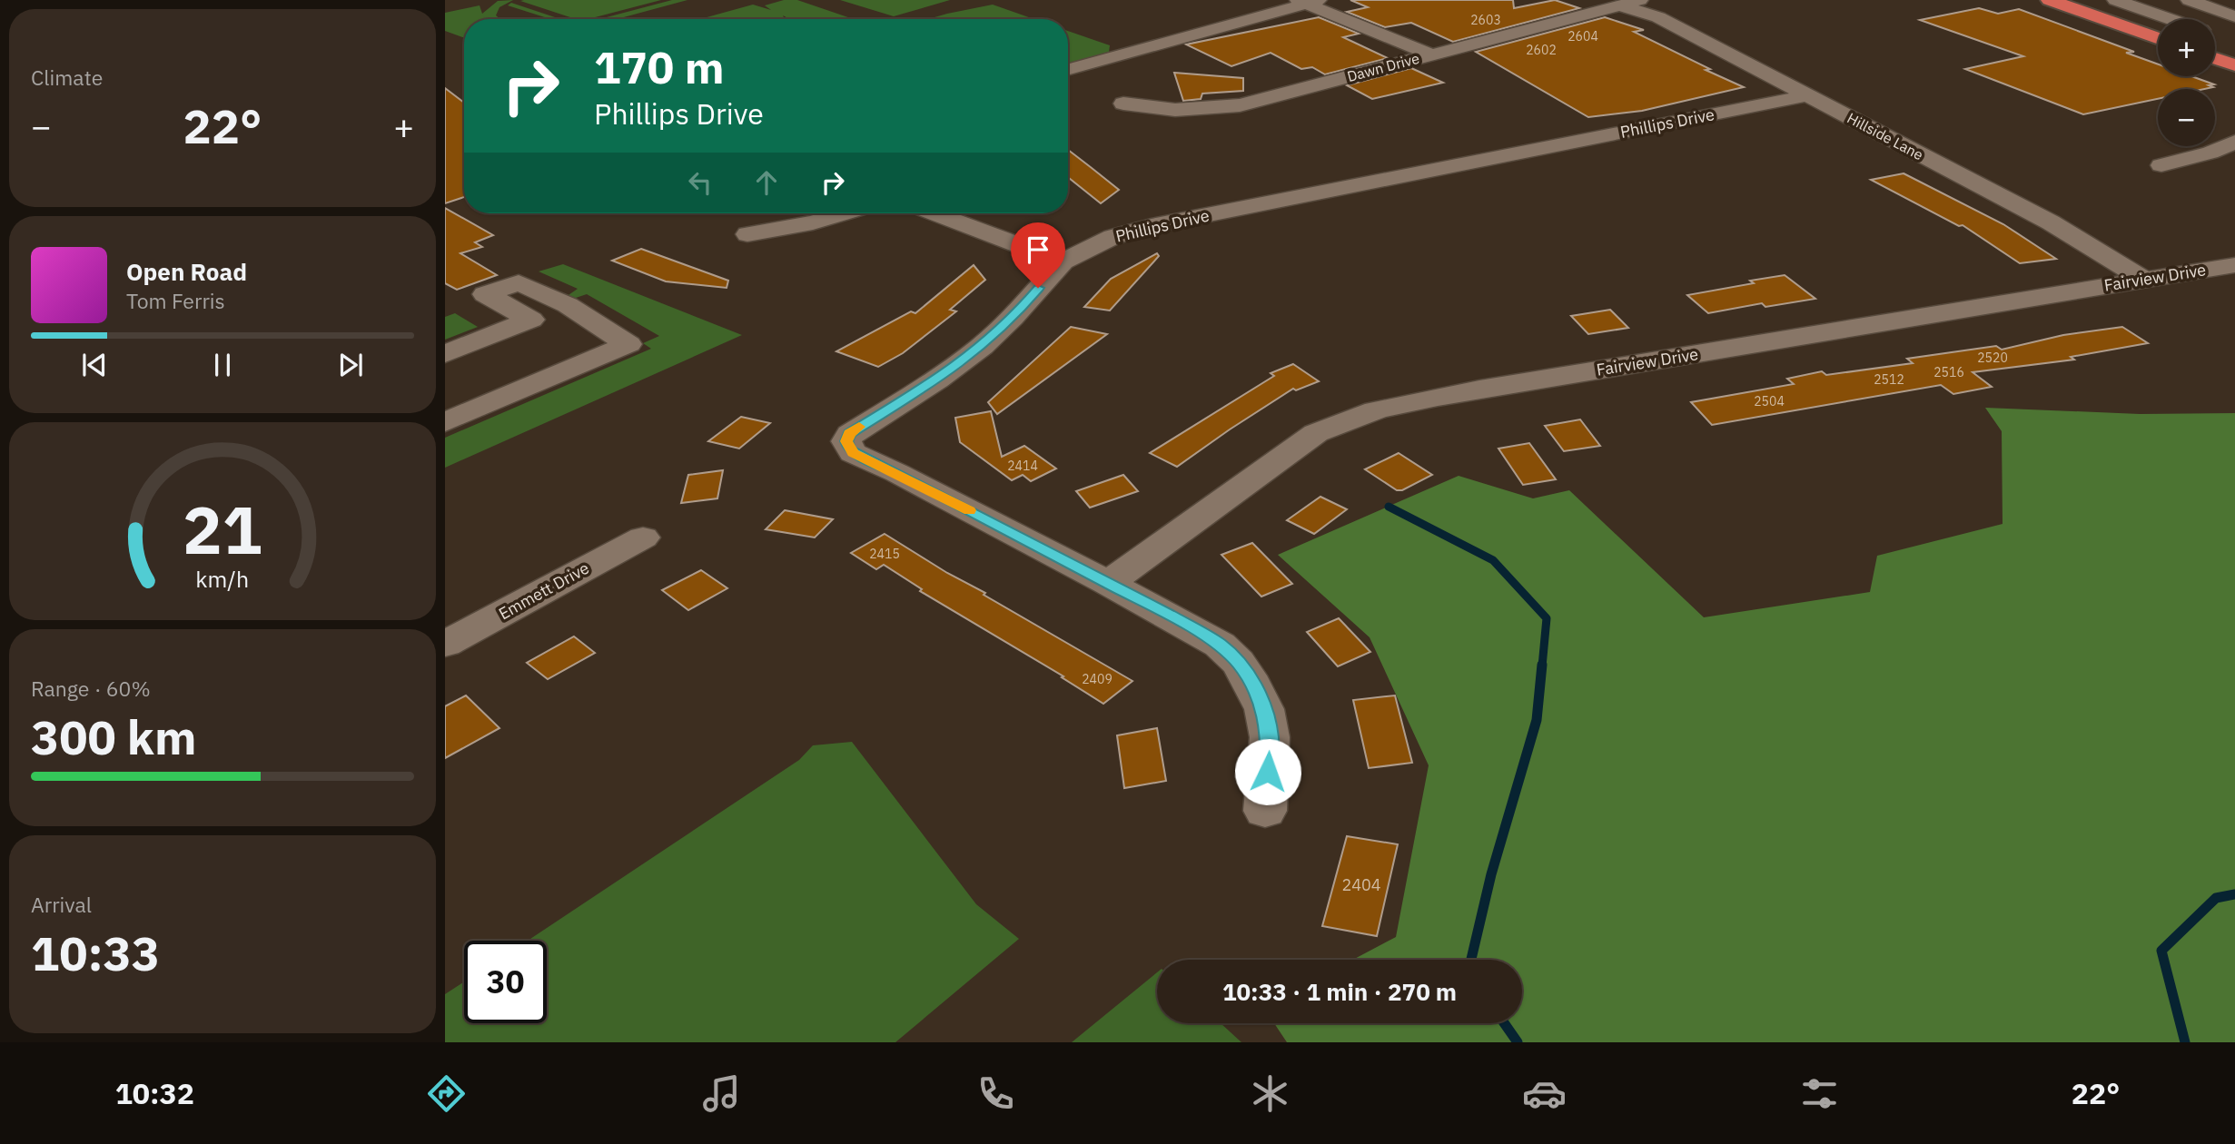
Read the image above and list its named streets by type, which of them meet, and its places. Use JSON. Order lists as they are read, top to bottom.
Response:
{
  "streets": {
    "street": [
      "Dawn Drive",
      "Phillips Drive",
      "Hillside Lane",
      "Fairview Drive",
      "Emmett Drive"
    ]
  },
  "crossings": [
    ["Dawn Drive", "Hillside Lane"],
    ["Phillips Drive", "Hillside Lane"],
    ["Phillips Drive", "Fairview Drive"],
    ["Hillside Lane", "Fairview Drive"]
  ],
  "house_numbers": [
    "2603",
    "2604",
    "2602",
    "2520",
    "2516",
    "2512",
    "2504",
    "2414",
    "2415",
    "2409",
    "2404"
  ],
  "page": {
    "tile": [
      "Climate",
      ["Range · 60%", "300 km"],
      ["Arrival", "10:33"]
    ],
    "map_buttons": ["+", "−"],
    "turn": ["170 m", "Phillips Drive"],
    "heat": ["−", "22°", "+"],
    "song": ["Open Road", "Tom Ferris"],
    "limit": "30",
    "trip": "10:33 · 1 min · 270 m",
    "tabs": ["10:32", "22°"],
    "gauge": ["21", "km/h"]
  }
}
